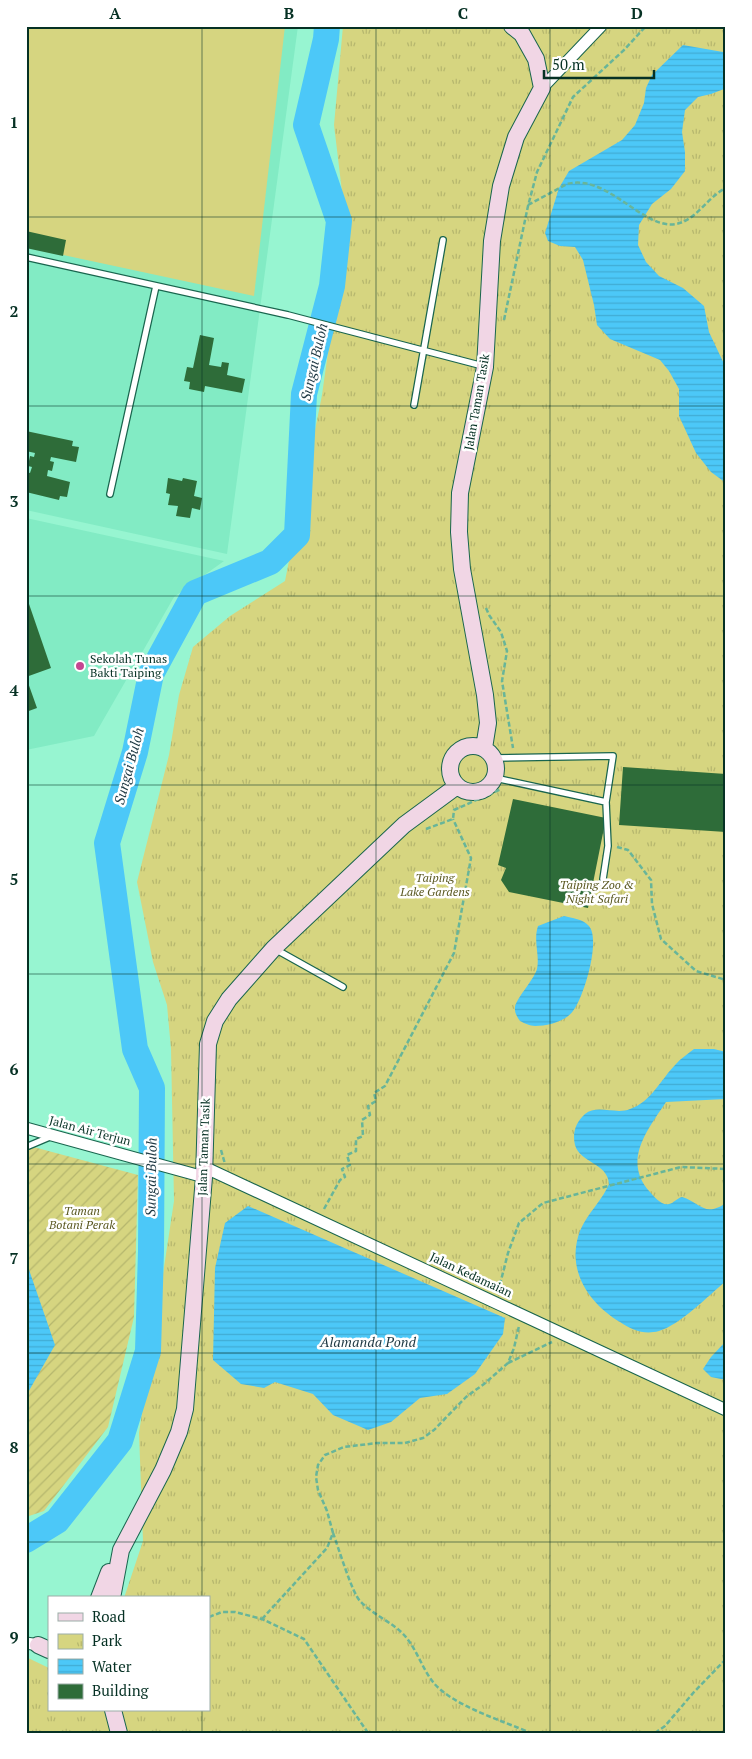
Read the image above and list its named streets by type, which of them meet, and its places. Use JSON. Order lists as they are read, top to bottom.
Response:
{
  "streets": {
    "street": ["Jalan Taman Tasik", "Jalan Air Terjun", "Jalan Kedamaian"]
  },
  "crossings": [
    ["Jalan Taman Tasik", "Jalan Air Terjun"],
    ["Jalan Taman Tasik", "Jalan Kedamaian"],
    ["Jalan Air Terjun", "Jalan Kedamaian"]
  ],
  "water": ["Sungai Buloh", "Alamanda Pond"],
  "parks": ["Taiping Lake Gardens", "Taiping Zoo & Night Safari", "Taman Botani Perak"],
  "places": ["Sekolah Tunas Bakti Taiping"],
  "legend": [
    "Road",
    "Park",
    "Water",
    "Building"
  ],
  "scale_bar": "50 m",
  "grid": {
    "columns": [
      "A",
      "B",
      "C",
      "D"
    ],
    "rows": [
      "1",
      "2",
      "3",
      "4",
      "5",
      "6",
      "7",
      "8",
      "9"
    ]
  }
}
